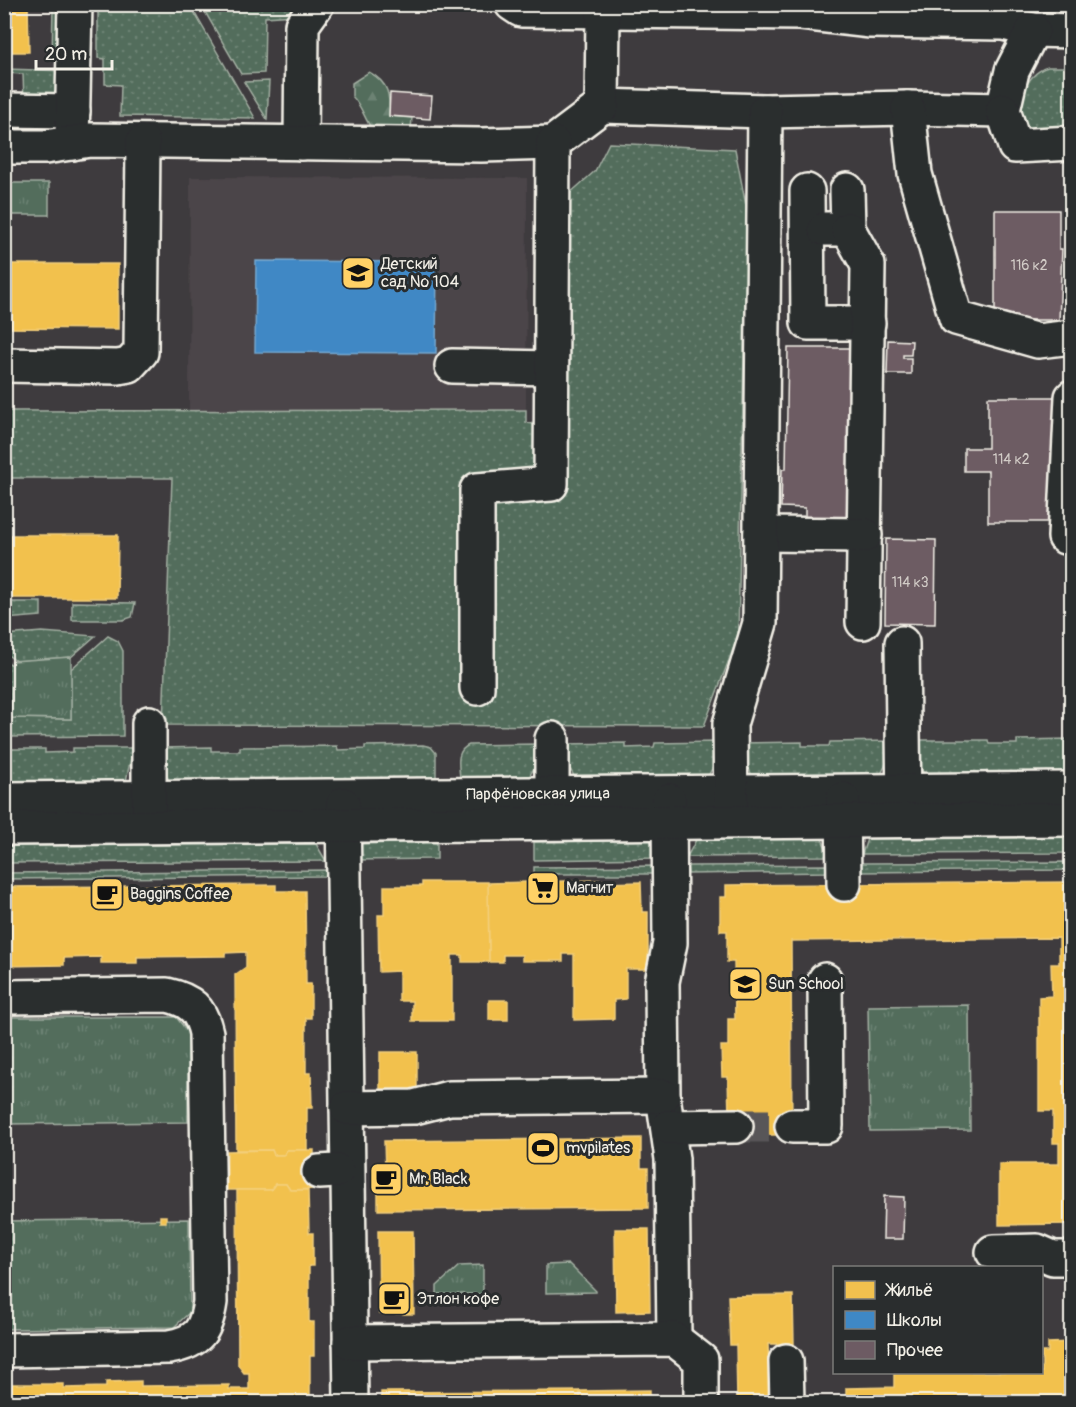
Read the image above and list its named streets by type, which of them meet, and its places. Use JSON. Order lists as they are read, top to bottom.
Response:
{
  "streets": {
    "street": ["Парфёновская улица"]
  },
  "places": {
    "school or university": ["Детский сад № 104", "Sun School"],
    "supermarket": ["Магнит"],
    "cafe": ["Baggins Coffee", "Mr. Black", "Этлон кофе"],
    "sports": ["mvpilates"]
  },
  "house_numbers": ["116 к2", "114 к2", "114 к3"],
  "legend": ["Жильё", "Школы", "Прочее"],
  "scale_bar": "20 m"
}
